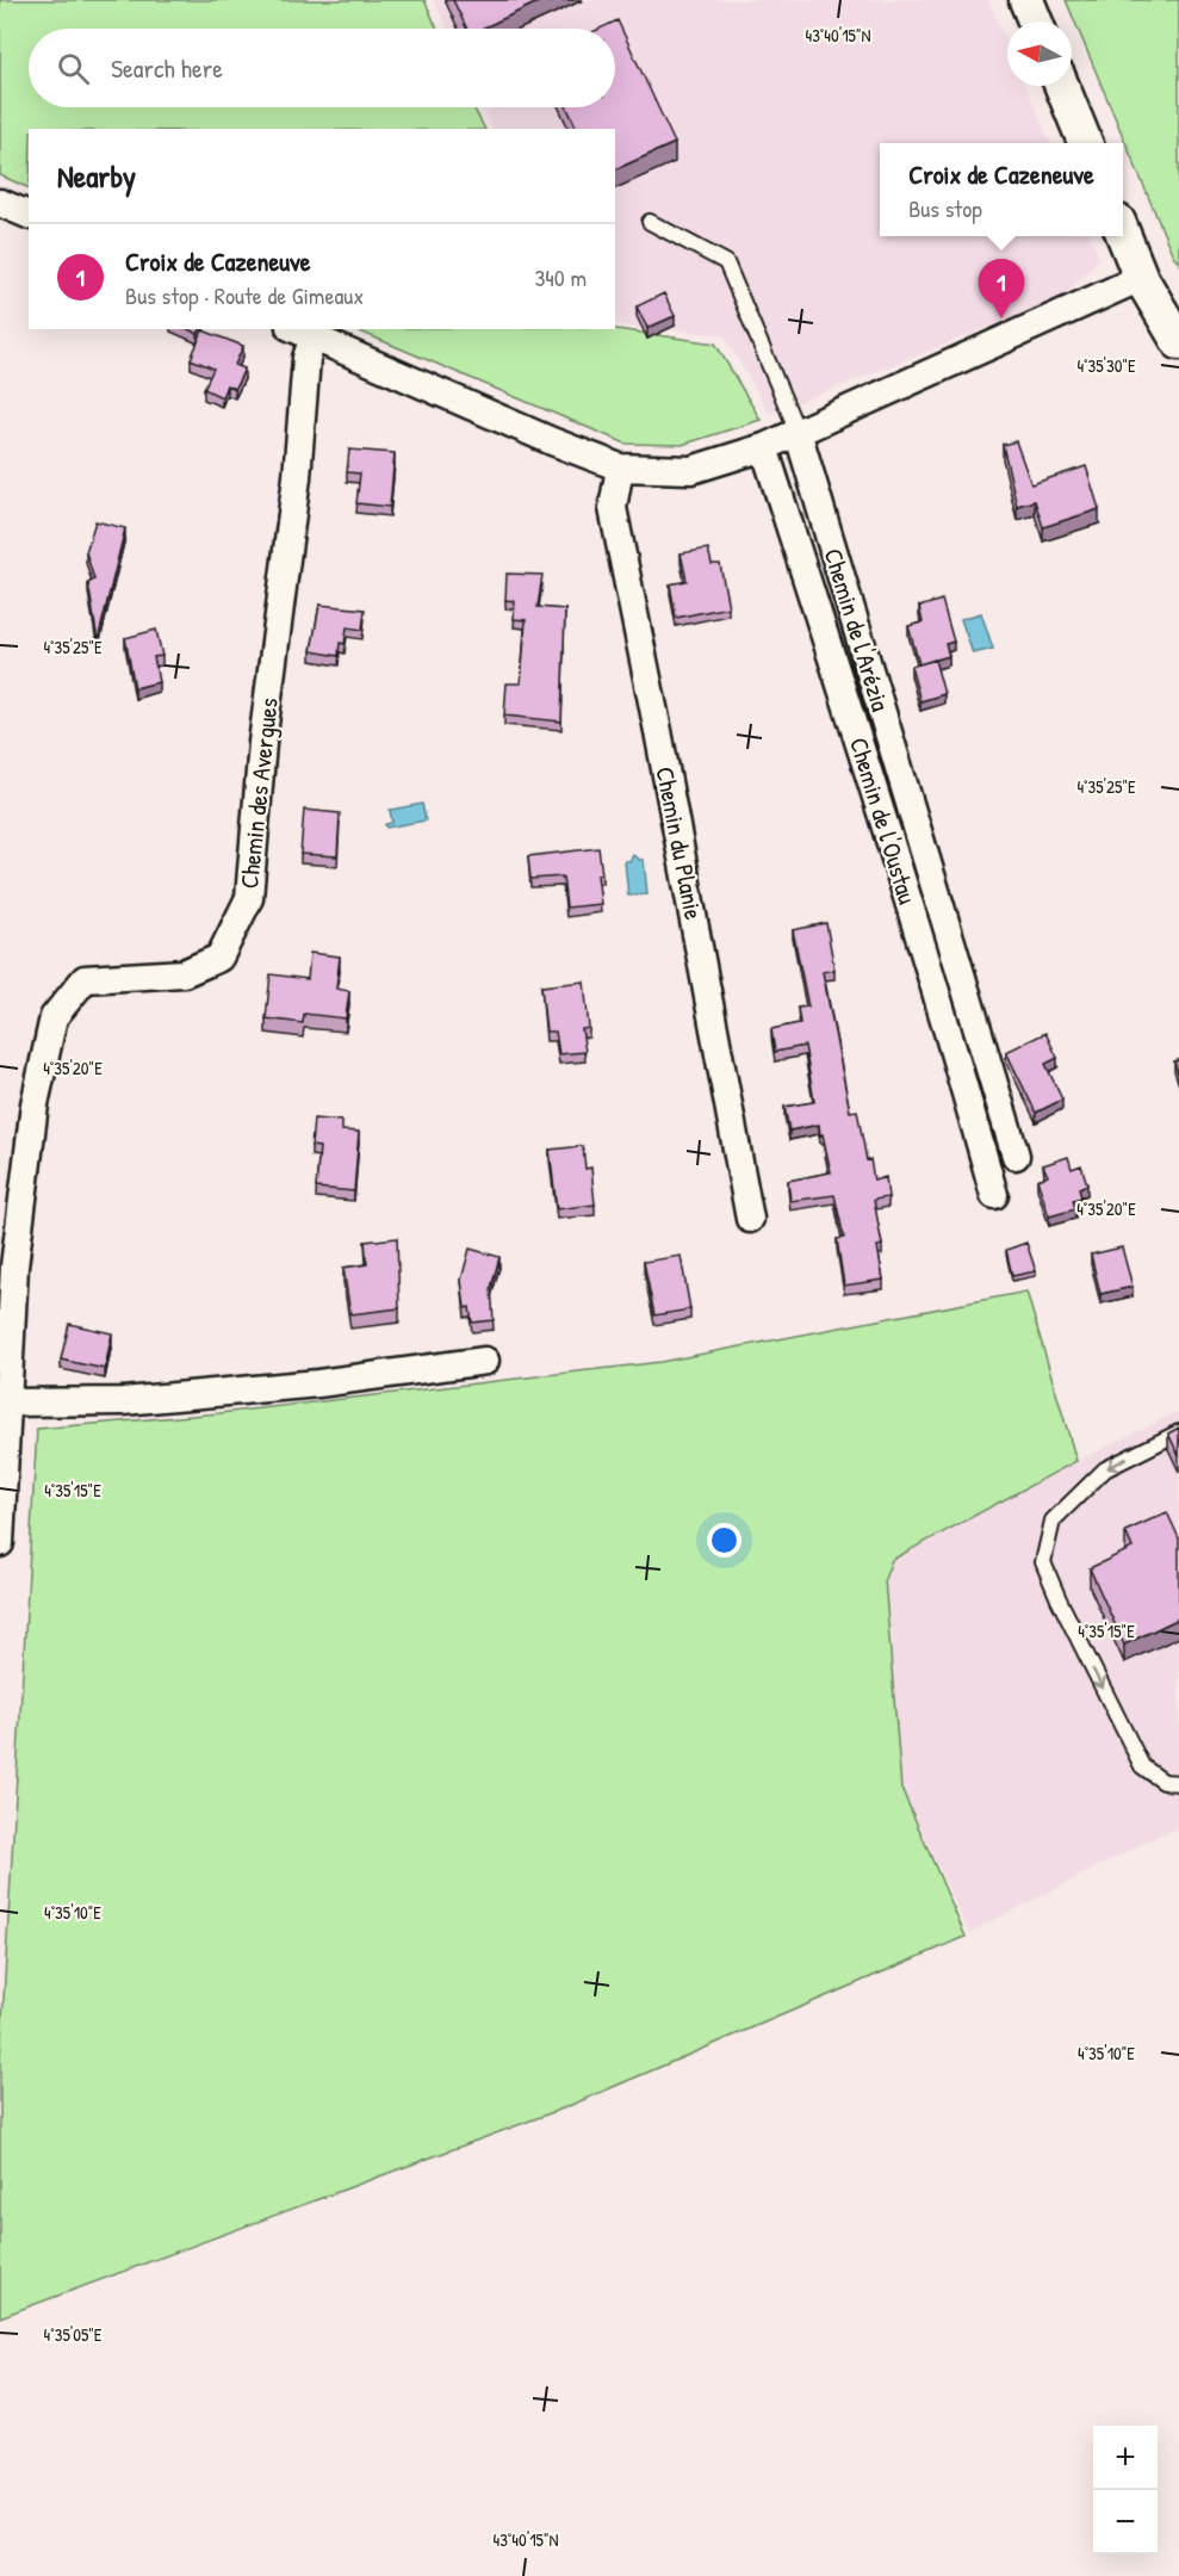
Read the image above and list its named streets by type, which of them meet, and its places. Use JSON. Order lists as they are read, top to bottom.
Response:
{
  "streets": {
    "street": [
      "Chemin de l'Arézia",
      "Chemin des Avergues",
      "Chemin de l'Oustau",
      "Chemin du Planie"
    ]
  },
  "north": "left",
  "page": {
    "search": "Search here",
    "heading": "Nearby",
    "popup": ["Croix de Cazeneuve", "Bus stop"],
    "list": [
      {
        "mark": "1",
        "name": "Croix de Cazeneuve",
        "note": "Bus stop · Route de Gimeaux",
        "value": "340 m"
      }
    ],
    "pins": "1",
    "map_buttons": ["+", "−"]
  },
  "coordinates": [
    "43°40'15\"N",
    "4°35'30\"E",
    "4°35'25\"E",
    "4°35'20\"E",
    "4°35'15\"E",
    "4°35'10\"E",
    "4°35'05\"E"
  ]
}
